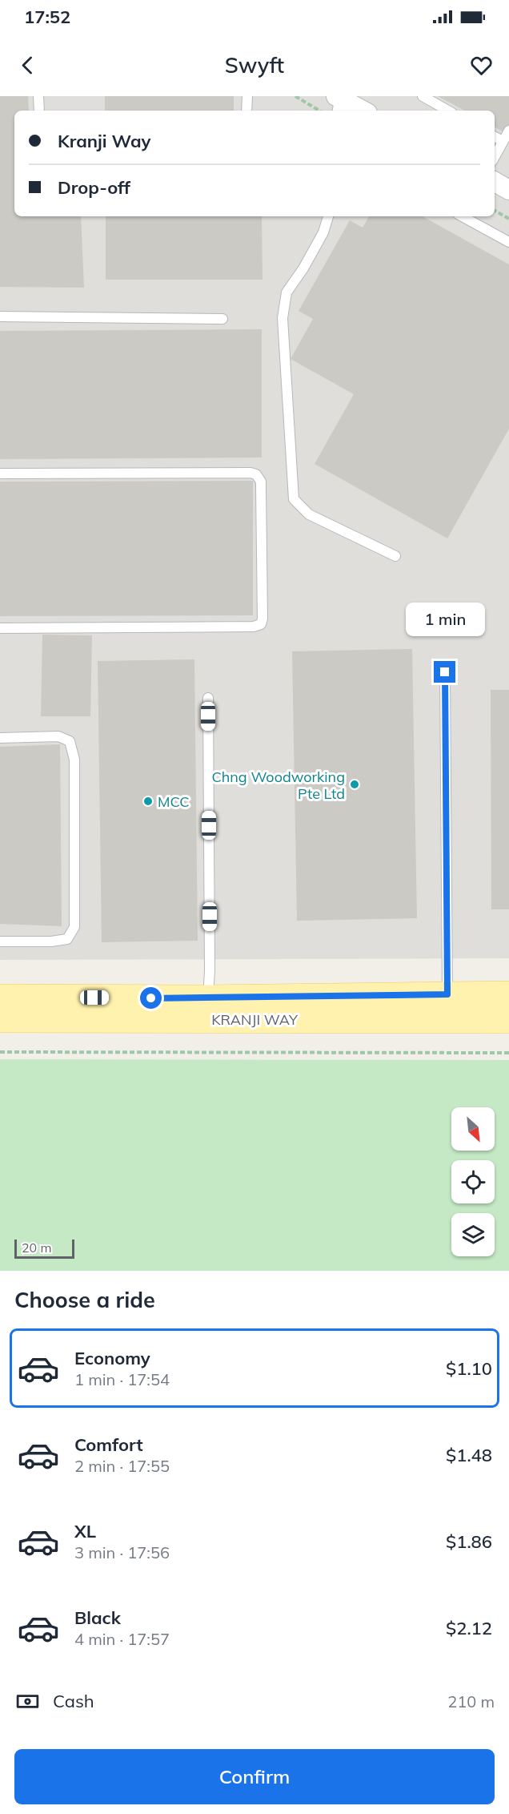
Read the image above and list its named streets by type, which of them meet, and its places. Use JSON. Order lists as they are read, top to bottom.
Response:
{
  "streets": {
    "main road": ["KRANJI WAY"]
  },
  "places": ["Chng Woodworking Pte Ltd", "MCC"],
  "scale_bar": "20 m",
  "north": "bottom right",
  "page": {
    "status": "17:52",
    "header": "Swyft",
    "banner": ["Kranji Way", "Drop-off"],
    "bubble": "1 min",
    "scale": "20 m",
    "heading": "Choose a ride",
    "list": [
      {
        "name": "Economy",
        "note": "1 min · 17:54",
        "value": "$1.10"
      },
      {
        "name": "Comfort",
        "note": "2 min · 17:55",
        "value": "$1.48"
      },
      {
        "name": "XL",
        "note": "3 min · 17:56",
        "value": "$1.86"
      },
      {
        "name": "Black",
        "note": "4 min · 17:57",
        "value": "$2.12"
      }
    ],
    "pay": ["Cash", "210 m"],
    "buttons": "Confirm"
  }
}
